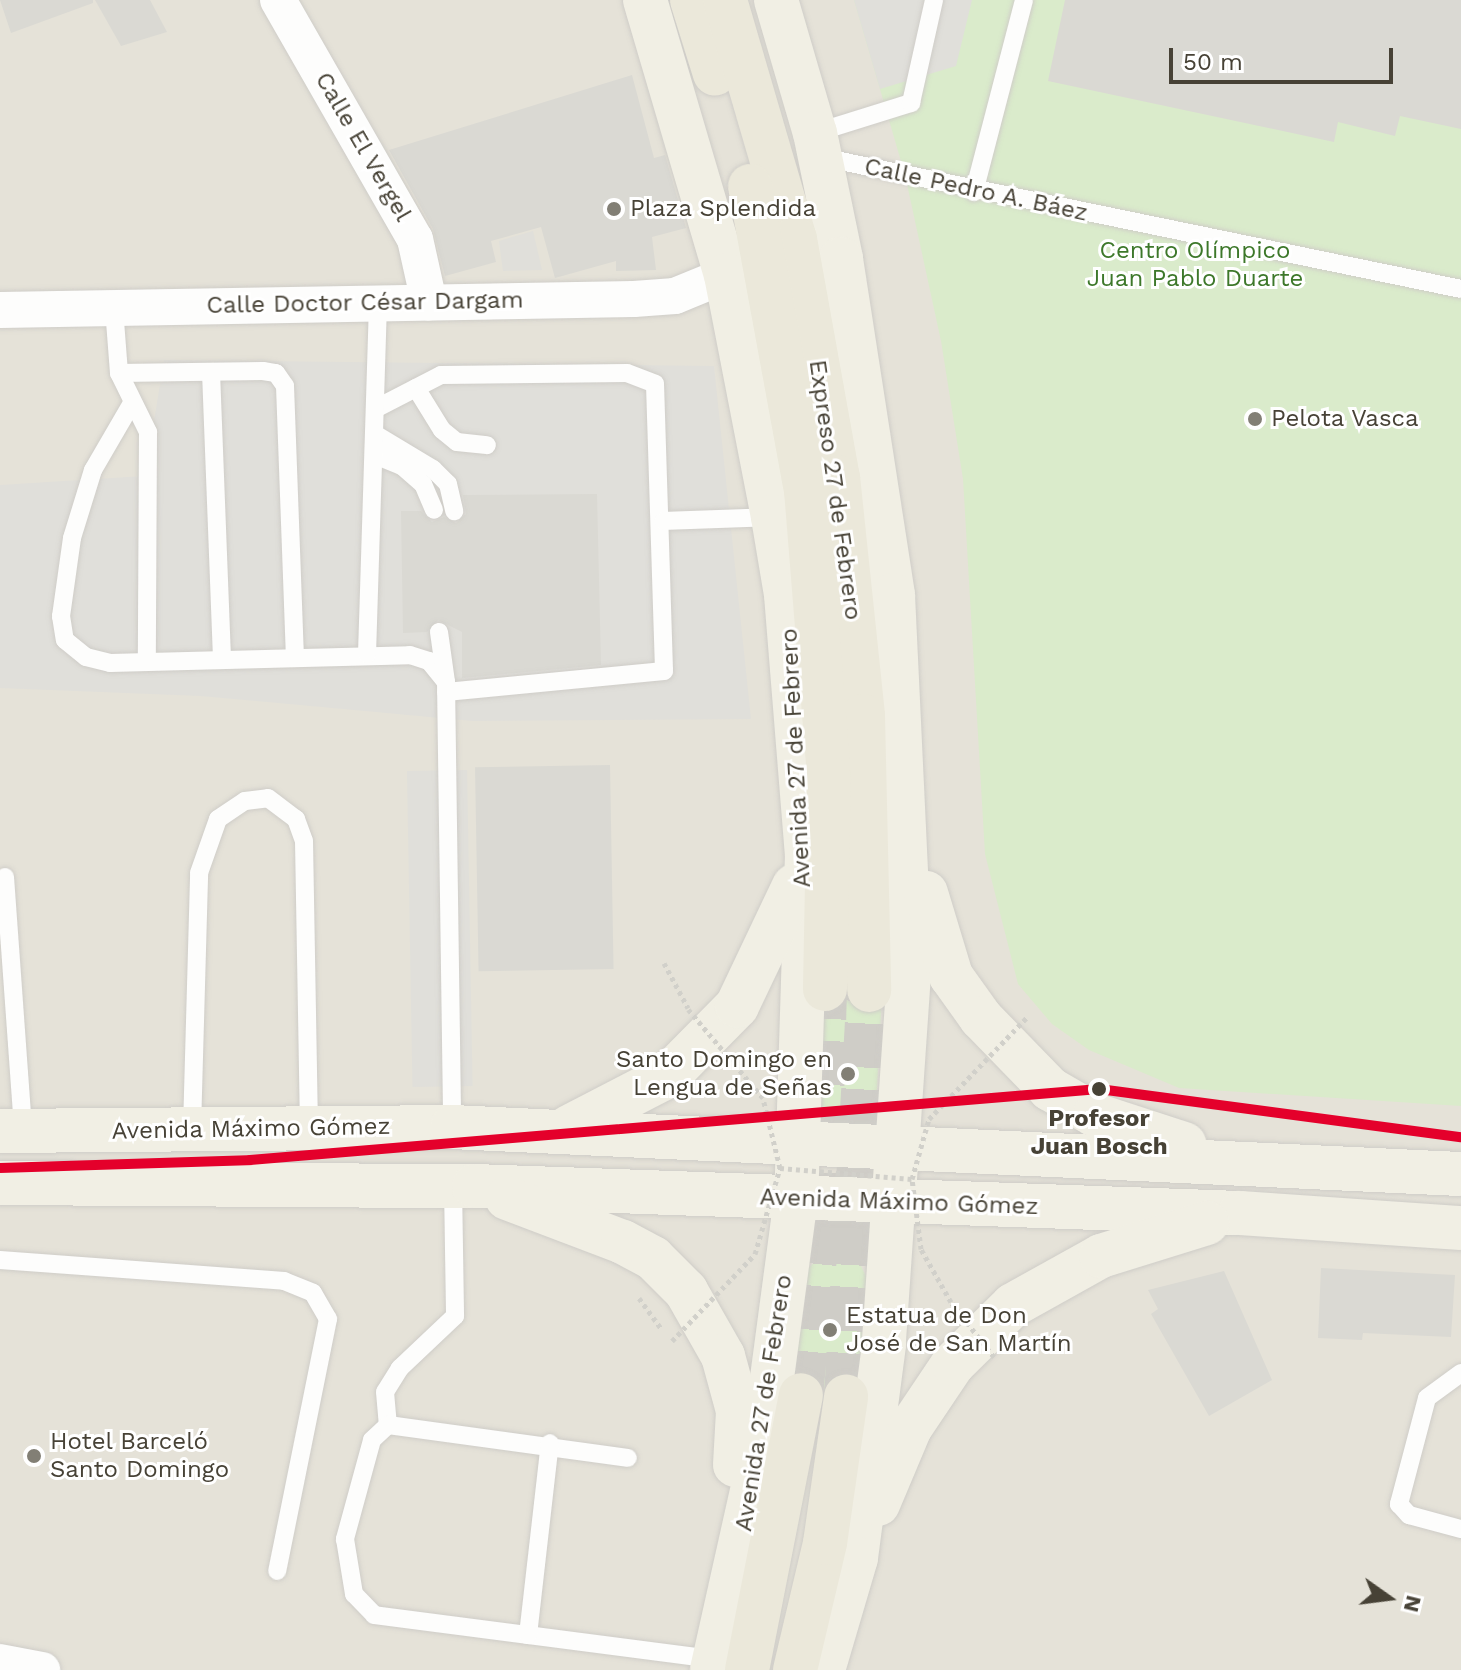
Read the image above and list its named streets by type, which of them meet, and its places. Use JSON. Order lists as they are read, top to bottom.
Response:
{
  "streets": {
    "highway": ["Expreso 27 de Febrero"],
    "main road": ["Avenida 27 de Febrero", "Avenida Máximo Gómez"],
    "street": ["Calle El Vergel", "Calle Doctor César Dargam"],
    "lane": ["Calle Pedro A. Báez"]
  },
  "crossings": [
    ["Calle El Vergel", "Calle Doctor César Dargam"],
    ["Calle Doctor César Dargam", "Avenida 27 de Febrero"],
    ["Avenida 27 de Febrero", "Avenida Máximo Gómez"]
  ],
  "parks": ["Centro Olímpico Juan Pablo Duarte"],
  "places": [
    "Plaza Splendida",
    "Pelota Vasca",
    "Santo Domingo en Lengua de Señas",
    "Profesor Juan Bosch",
    "Estatua de Don José de San Martín",
    "Hotel Barceló Santo Domingo"
  ],
  "scale_bar": "50 m",
  "north": "right"
}
